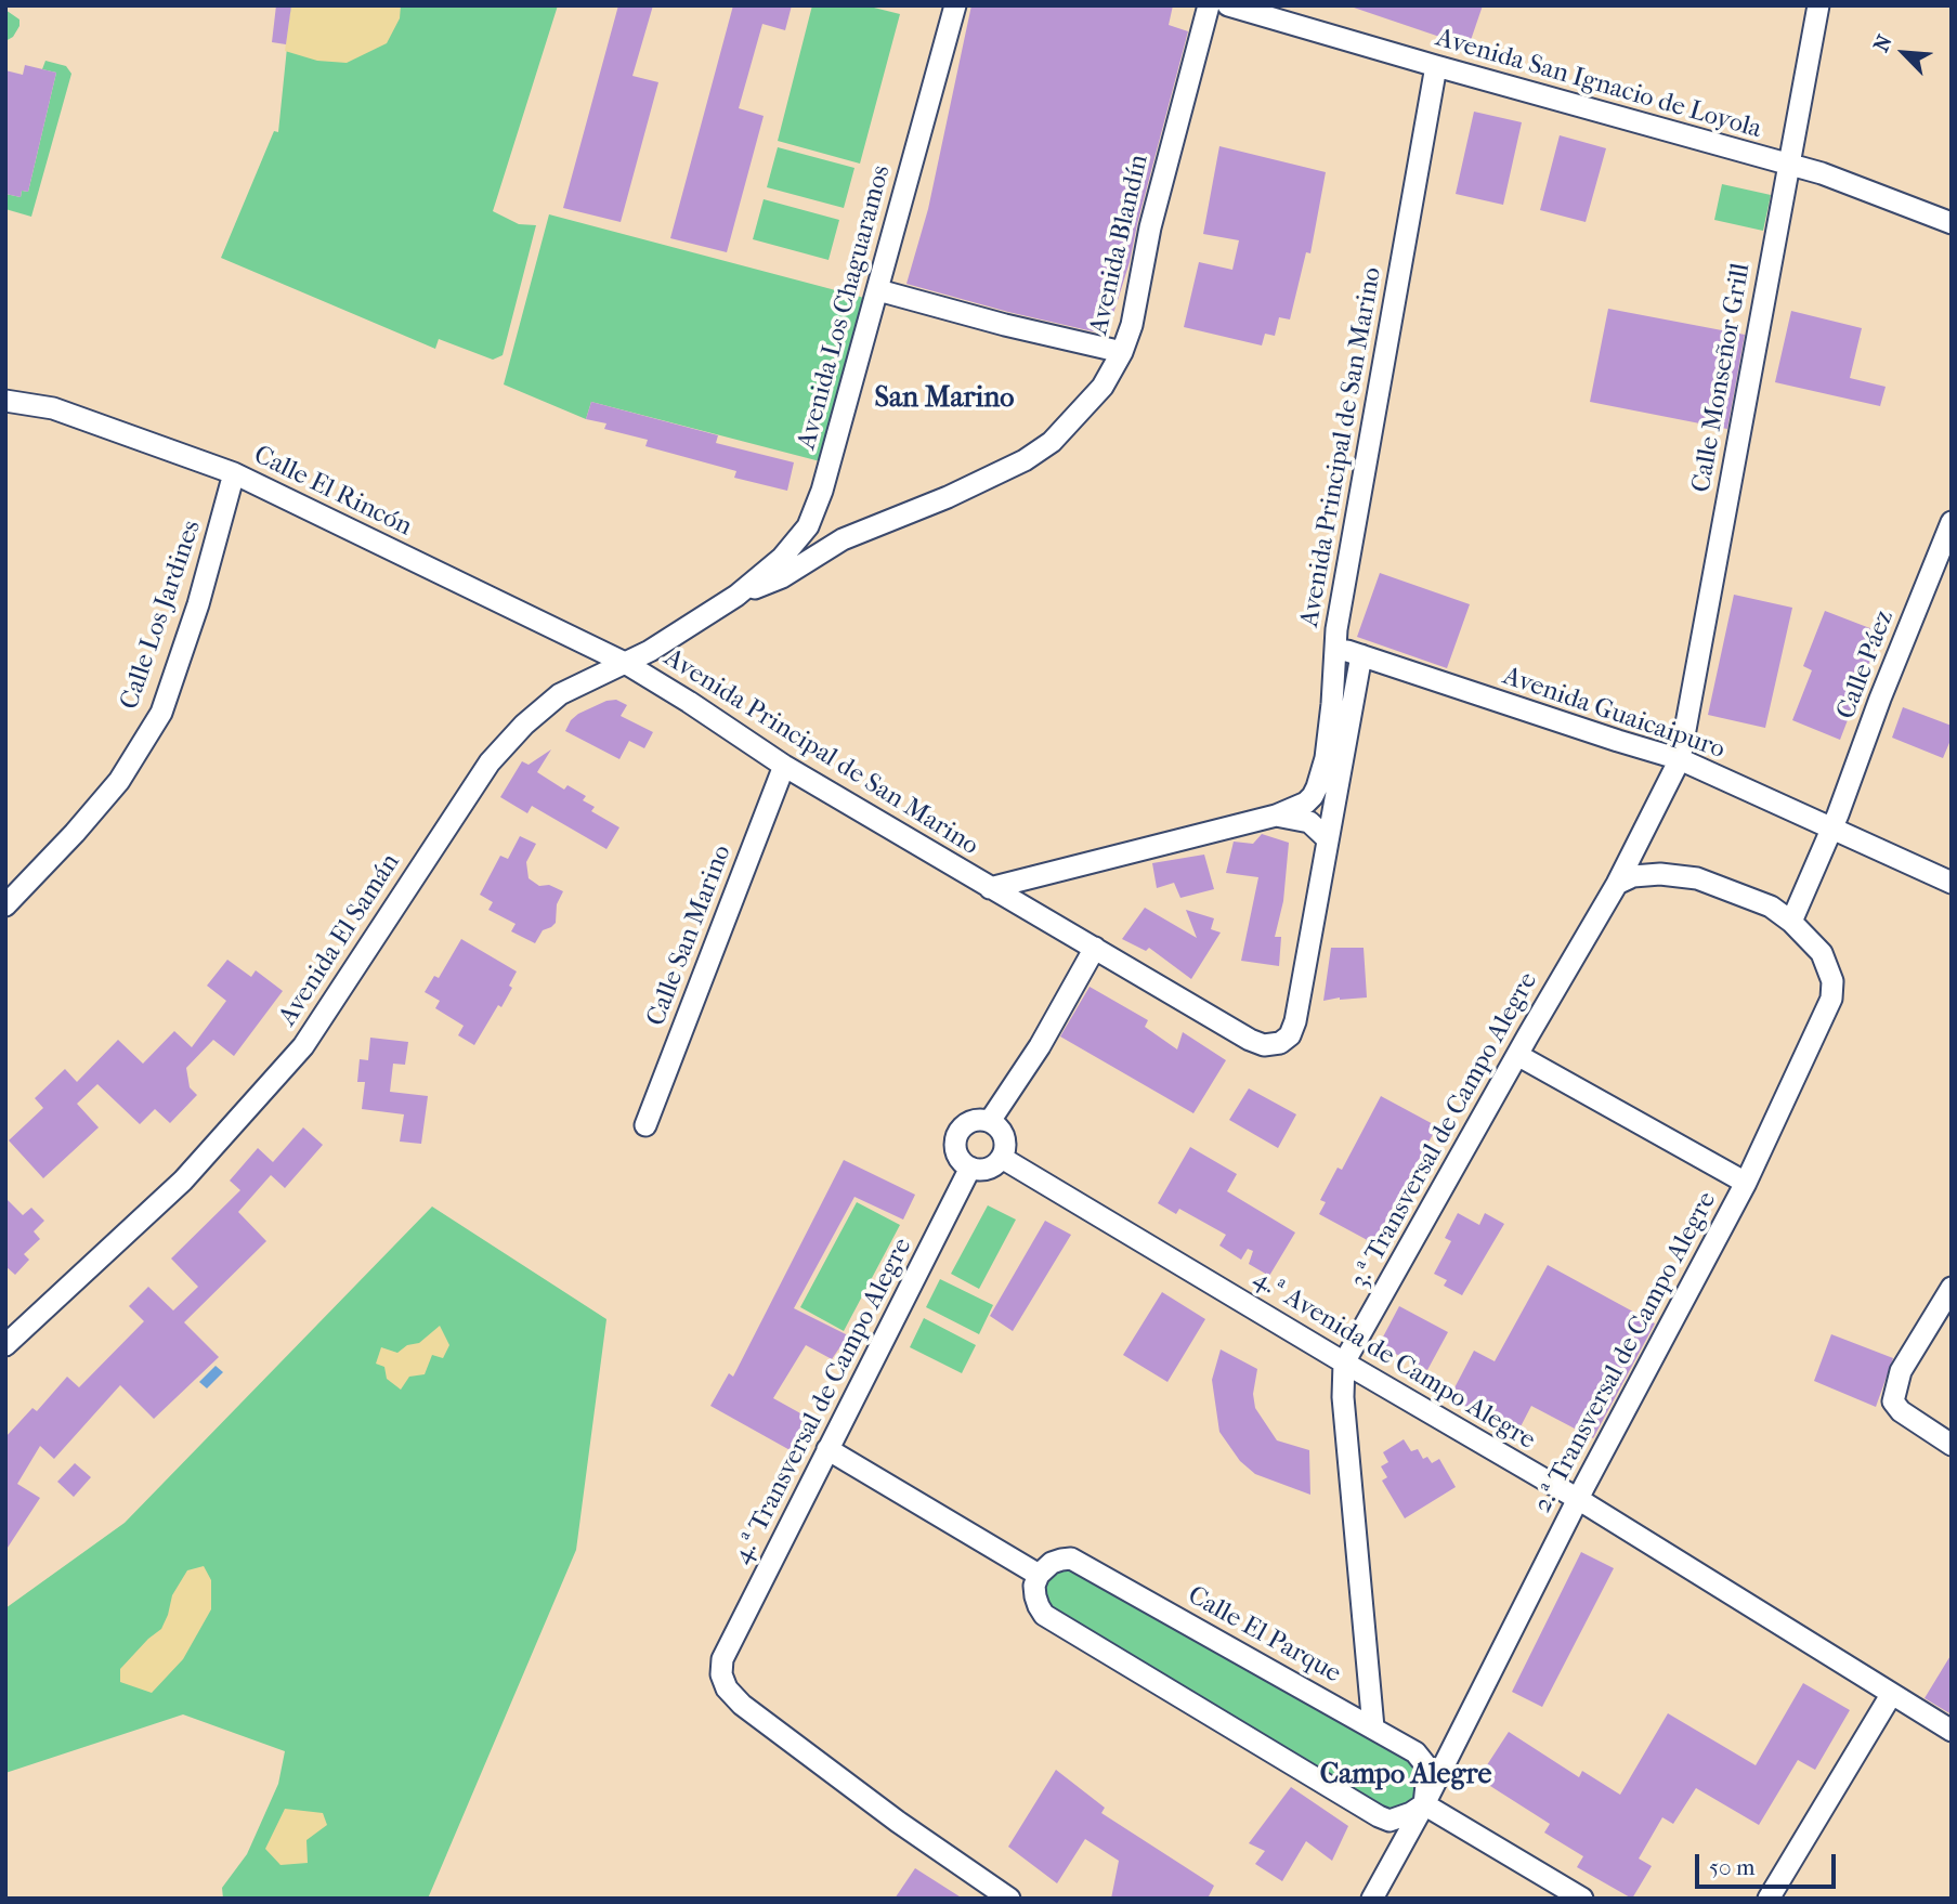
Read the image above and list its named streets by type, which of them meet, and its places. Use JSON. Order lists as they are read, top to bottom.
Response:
{
  "streets": {
    "street": [
      "Avenida San Ignacio de Loyola",
      "Avenida Blandín",
      "Avenida Los Chaguaramos",
      "Calle Monseñor Grill",
      "Avenida Principal de San Marino",
      "Calle El Rincón",
      "Calle Los Jardines",
      "Calle Páez",
      "Avenida Guaicaipuro",
      "Calle San Marino",
      "Avenida El Samán",
      "3.ª Transversal de Campo Alegre",
      "2.ª Transversal de Campo Alegre",
      "4.ª Avenida de Campo Alegre",
      "4.ª Transversal de Campo Alegre",
      "Calle El Parque"
    ]
  },
  "crossings": [
    ["Avenida San Ignacio de Loyola", "Calle Monseñor Grill"],
    ["Avenida San Ignacio de Loyola", "Avenida Principal de San Marino"],
    ["Avenida Blandín", "Avenida Los Chaguaramos"],
    ["Avenida Blandín", "Avenida El Samán"],
    ["Avenida Los Chaguaramos", "Avenida El Samán"],
    ["Calle Monseñor Grill", "Avenida Guaicaipuro"],
    ["Calle Monseñor Grill", "3.ª Transversal de Campo Alegre"],
    ["Avenida Principal de San Marino", "Calle El Rincón"],
    ["Avenida Principal de San Marino", "Avenida Guaicaipuro"],
    ["Avenida Principal de San Marino", "Calle San Marino"],
    ["Avenida Principal de San Marino", "Avenida El Samán"],
    ["Calle El Rincón", "Calle Los Jardines"],
    ["Calle El Rincón", "Avenida El Samán"],
    ["Calle Páez", "Avenida Guaicaipuro"],
    ["Avenida Guaicaipuro", "3.ª Transversal de Campo Alegre"],
    ["3.ª Transversal de Campo Alegre", "4.ª Avenida de Campo Alegre"],
    ["3.ª Transversal de Campo Alegre", "Calle El Parque"],
    ["2.ª Transversal de Campo Alegre", "4.ª Avenida de Campo Alegre"],
    ["2.ª Transversal de Campo Alegre", "Calle El Parque"],
    ["4.ª Avenida de Campo Alegre", "4.ª Transversal de Campo Alegre"]
  ],
  "districts": ["San Marino", "Campo Alegre"],
  "scale_bar": "50 m",
  "north": "top left"
}
